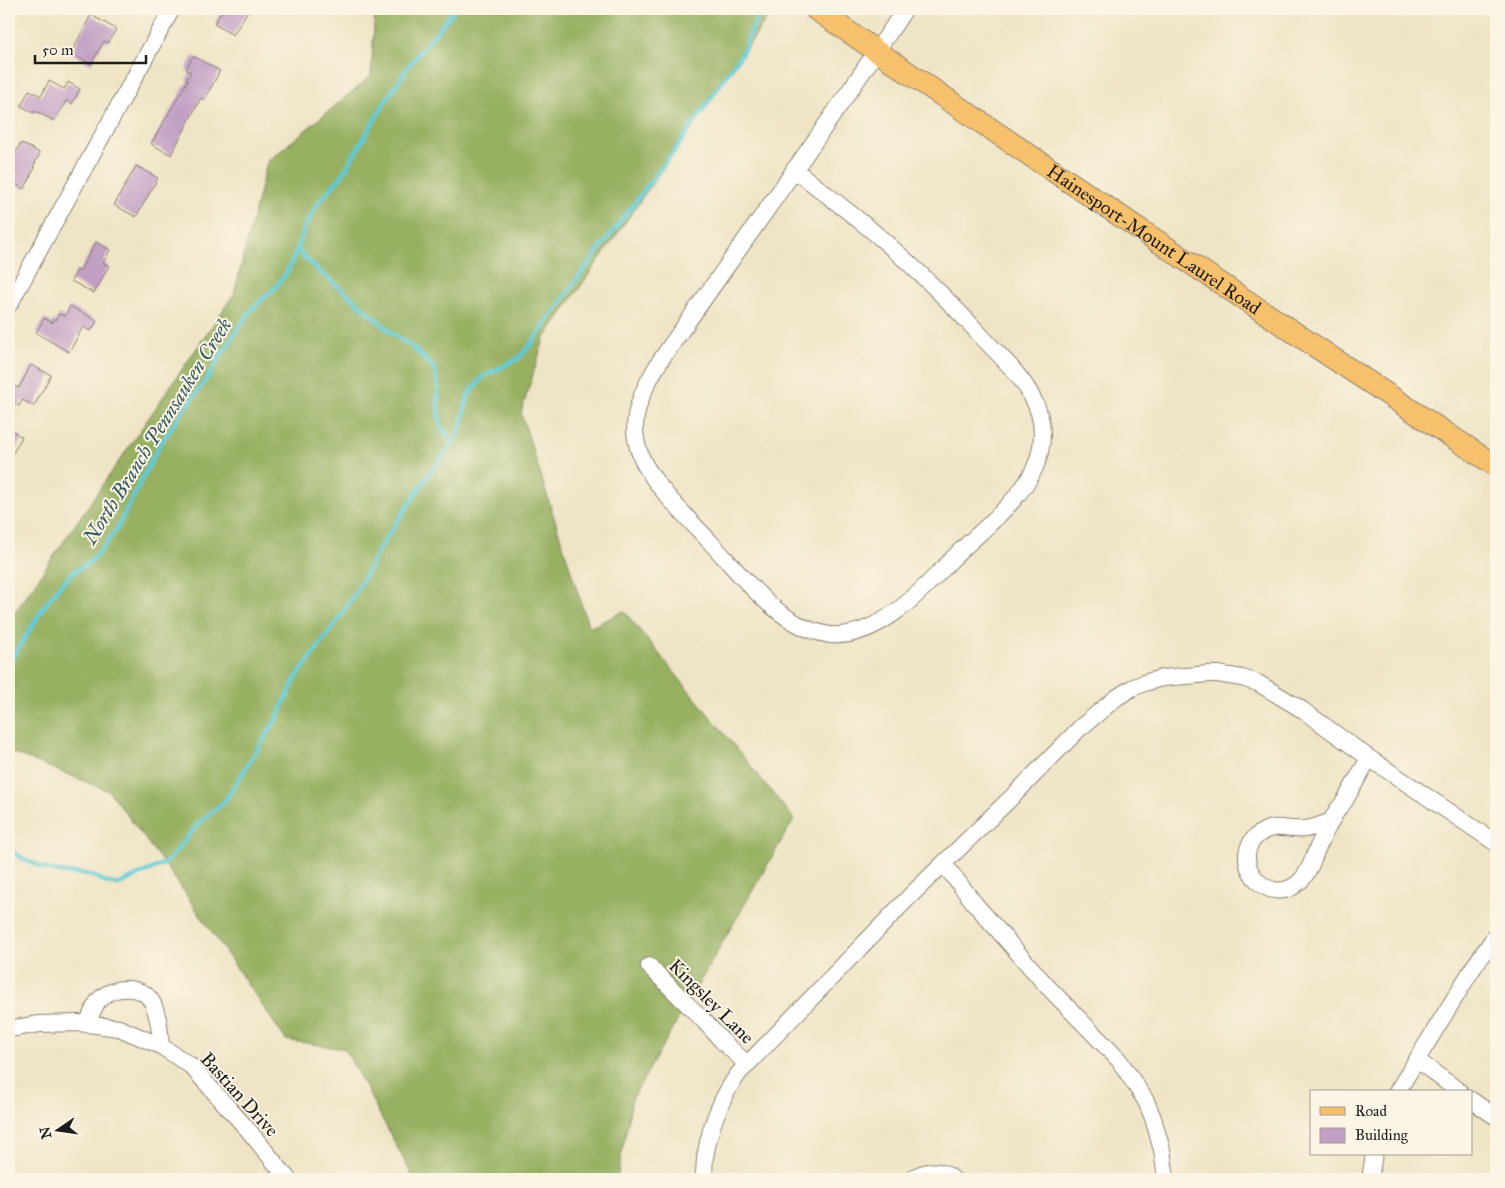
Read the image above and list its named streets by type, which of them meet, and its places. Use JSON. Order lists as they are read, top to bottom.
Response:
{
  "streets": {
    "main road": ["Hainesport-Mount Laurel Road"],
    "street": ["Kingsley Lane", "Bastian Drive"]
  },
  "water": ["North Branch Pennsauken Creek"],
  "legend": ["Road", "Building"],
  "scale_bar": "50 m",
  "north": "left"
}
